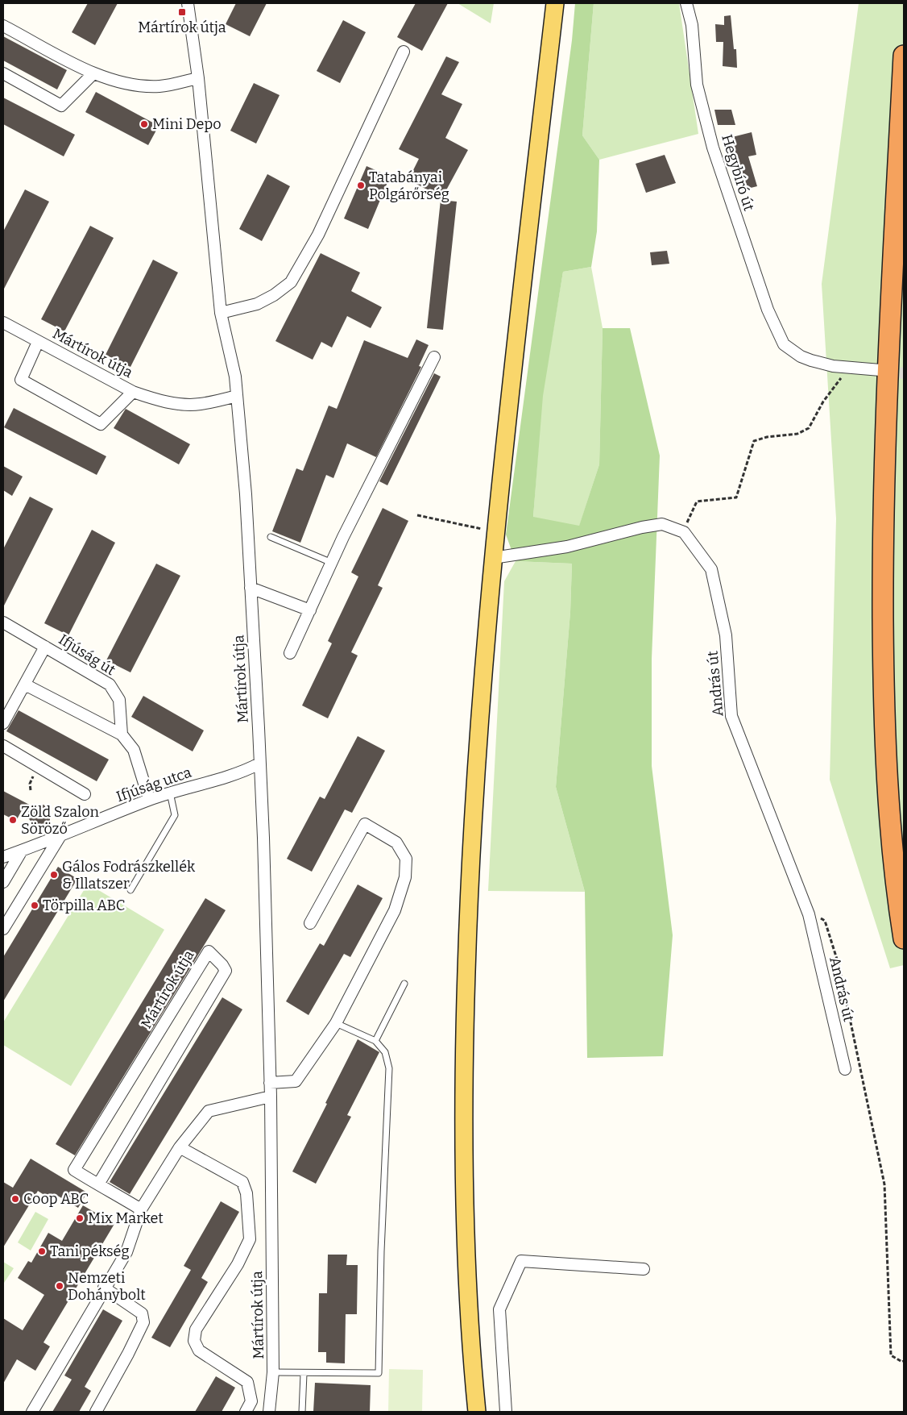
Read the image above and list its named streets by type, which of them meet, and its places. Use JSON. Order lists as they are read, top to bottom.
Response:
{
  "streets": {
    "street": [
      "Hegybíró út",
      "Mártírok útja",
      "Ifjúság út",
      "András út",
      "Ifjúság utca"
    ]
  },
  "crossings": [
    ["Mártírok útja", "Ifjúság utca"]
  ],
  "places": {
    "transit": ["Mártírok útja"],
    "other": [
      "Mini Depo",
      "Tatabányai Polgárőrség",
      "Zöld Szalon Söröző",
      "Gálos Fodrászkellék & Illatszer",
      "Törpilla ABC",
      "Coop ABC",
      "Mix Market",
      "Tani pékség",
      "Nemzeti Dohánybolt"
    ]
  }
}
